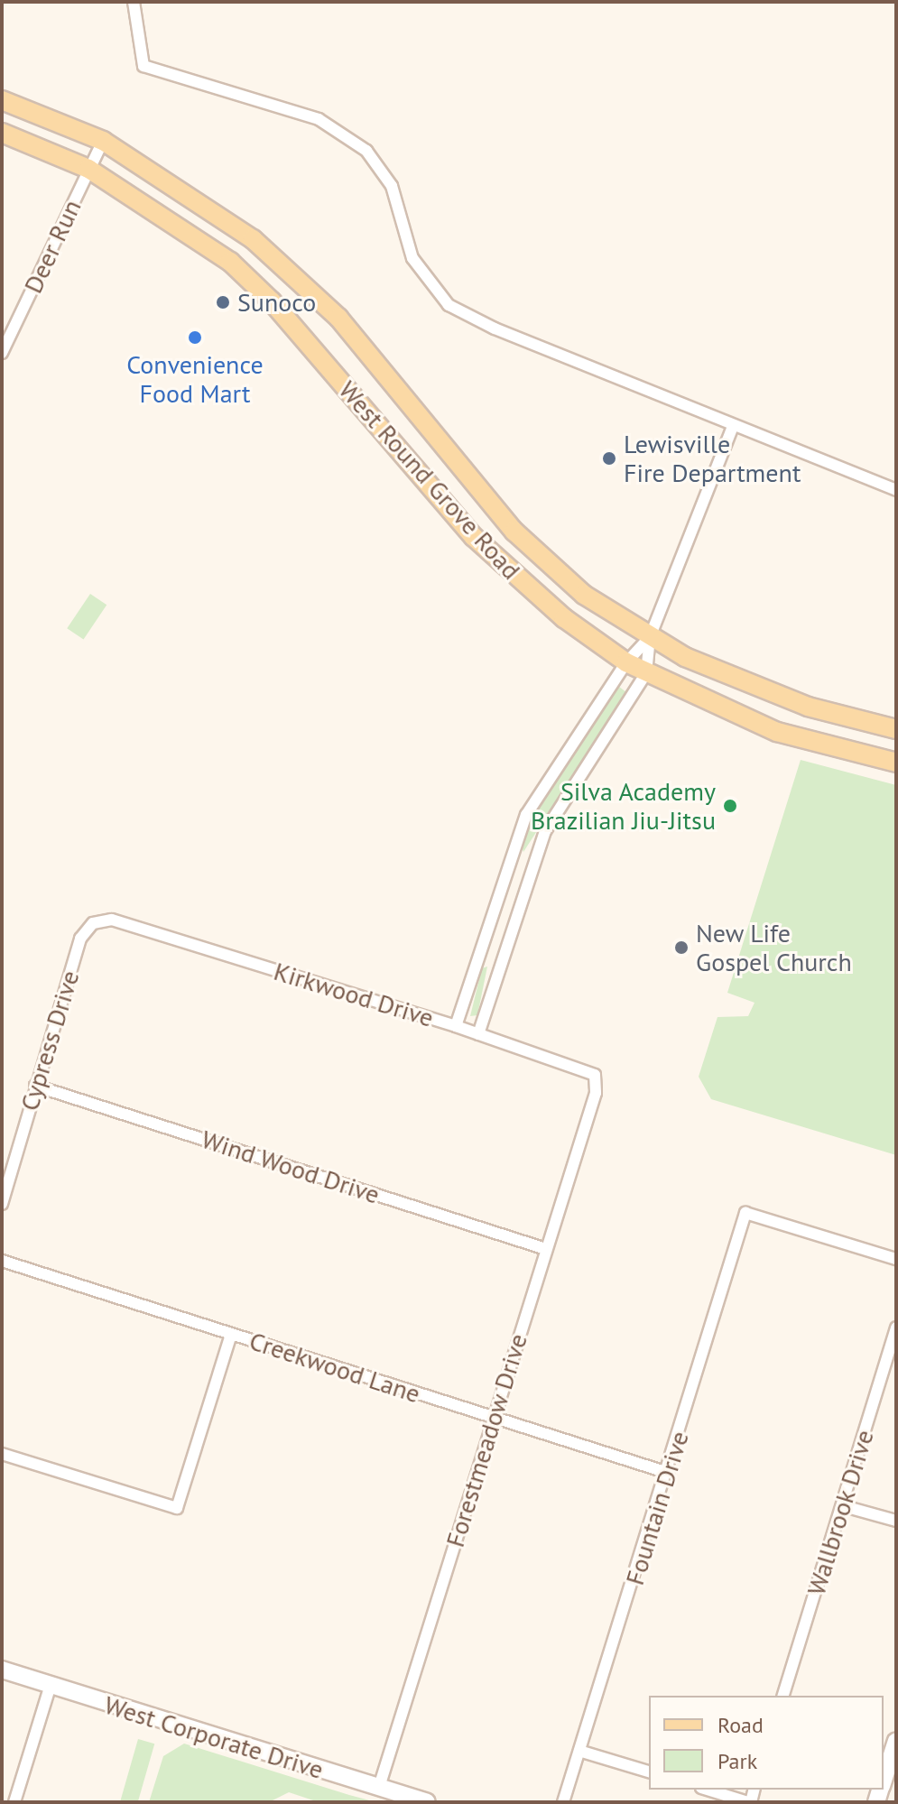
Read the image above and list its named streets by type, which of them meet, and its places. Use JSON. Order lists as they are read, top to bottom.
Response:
{
  "streets": {
    "main road": ["West Round Grove Road"],
    "street": [
      "Deer Run",
      "Kirkwood Drive",
      "Cypress Drive",
      "Wind Wood Drive",
      "Creekwood Lane",
      "Forestmeadow Drive",
      "Fountain Drive",
      "Wallbrook Drive",
      "West Corporate Drive"
    ]
  },
  "crossings": [
    ["Deer Run", "West Round Grove Road"],
    ["Kirkwood Drive", "Cypress Drive"],
    ["Kirkwood Drive", "Forestmeadow Drive"],
    ["Cypress Drive", "Wind Wood Drive"],
    ["Wind Wood Drive", "Forestmeadow Drive"],
    ["Creekwood Lane", "Forestmeadow Drive"],
    ["Creekwood Lane", "Fountain Drive"],
    ["Forestmeadow Drive", "West Corporate Drive"]
  ],
  "places": [
    "Sunoco",
    "Convenience Food Mart",
    "Lewisville Fire Department",
    "Silva Academy Brazilian Jiu-Jitsu",
    "New Life Gospel Church"
  ],
  "legend": ["Road", "Park"]
}
